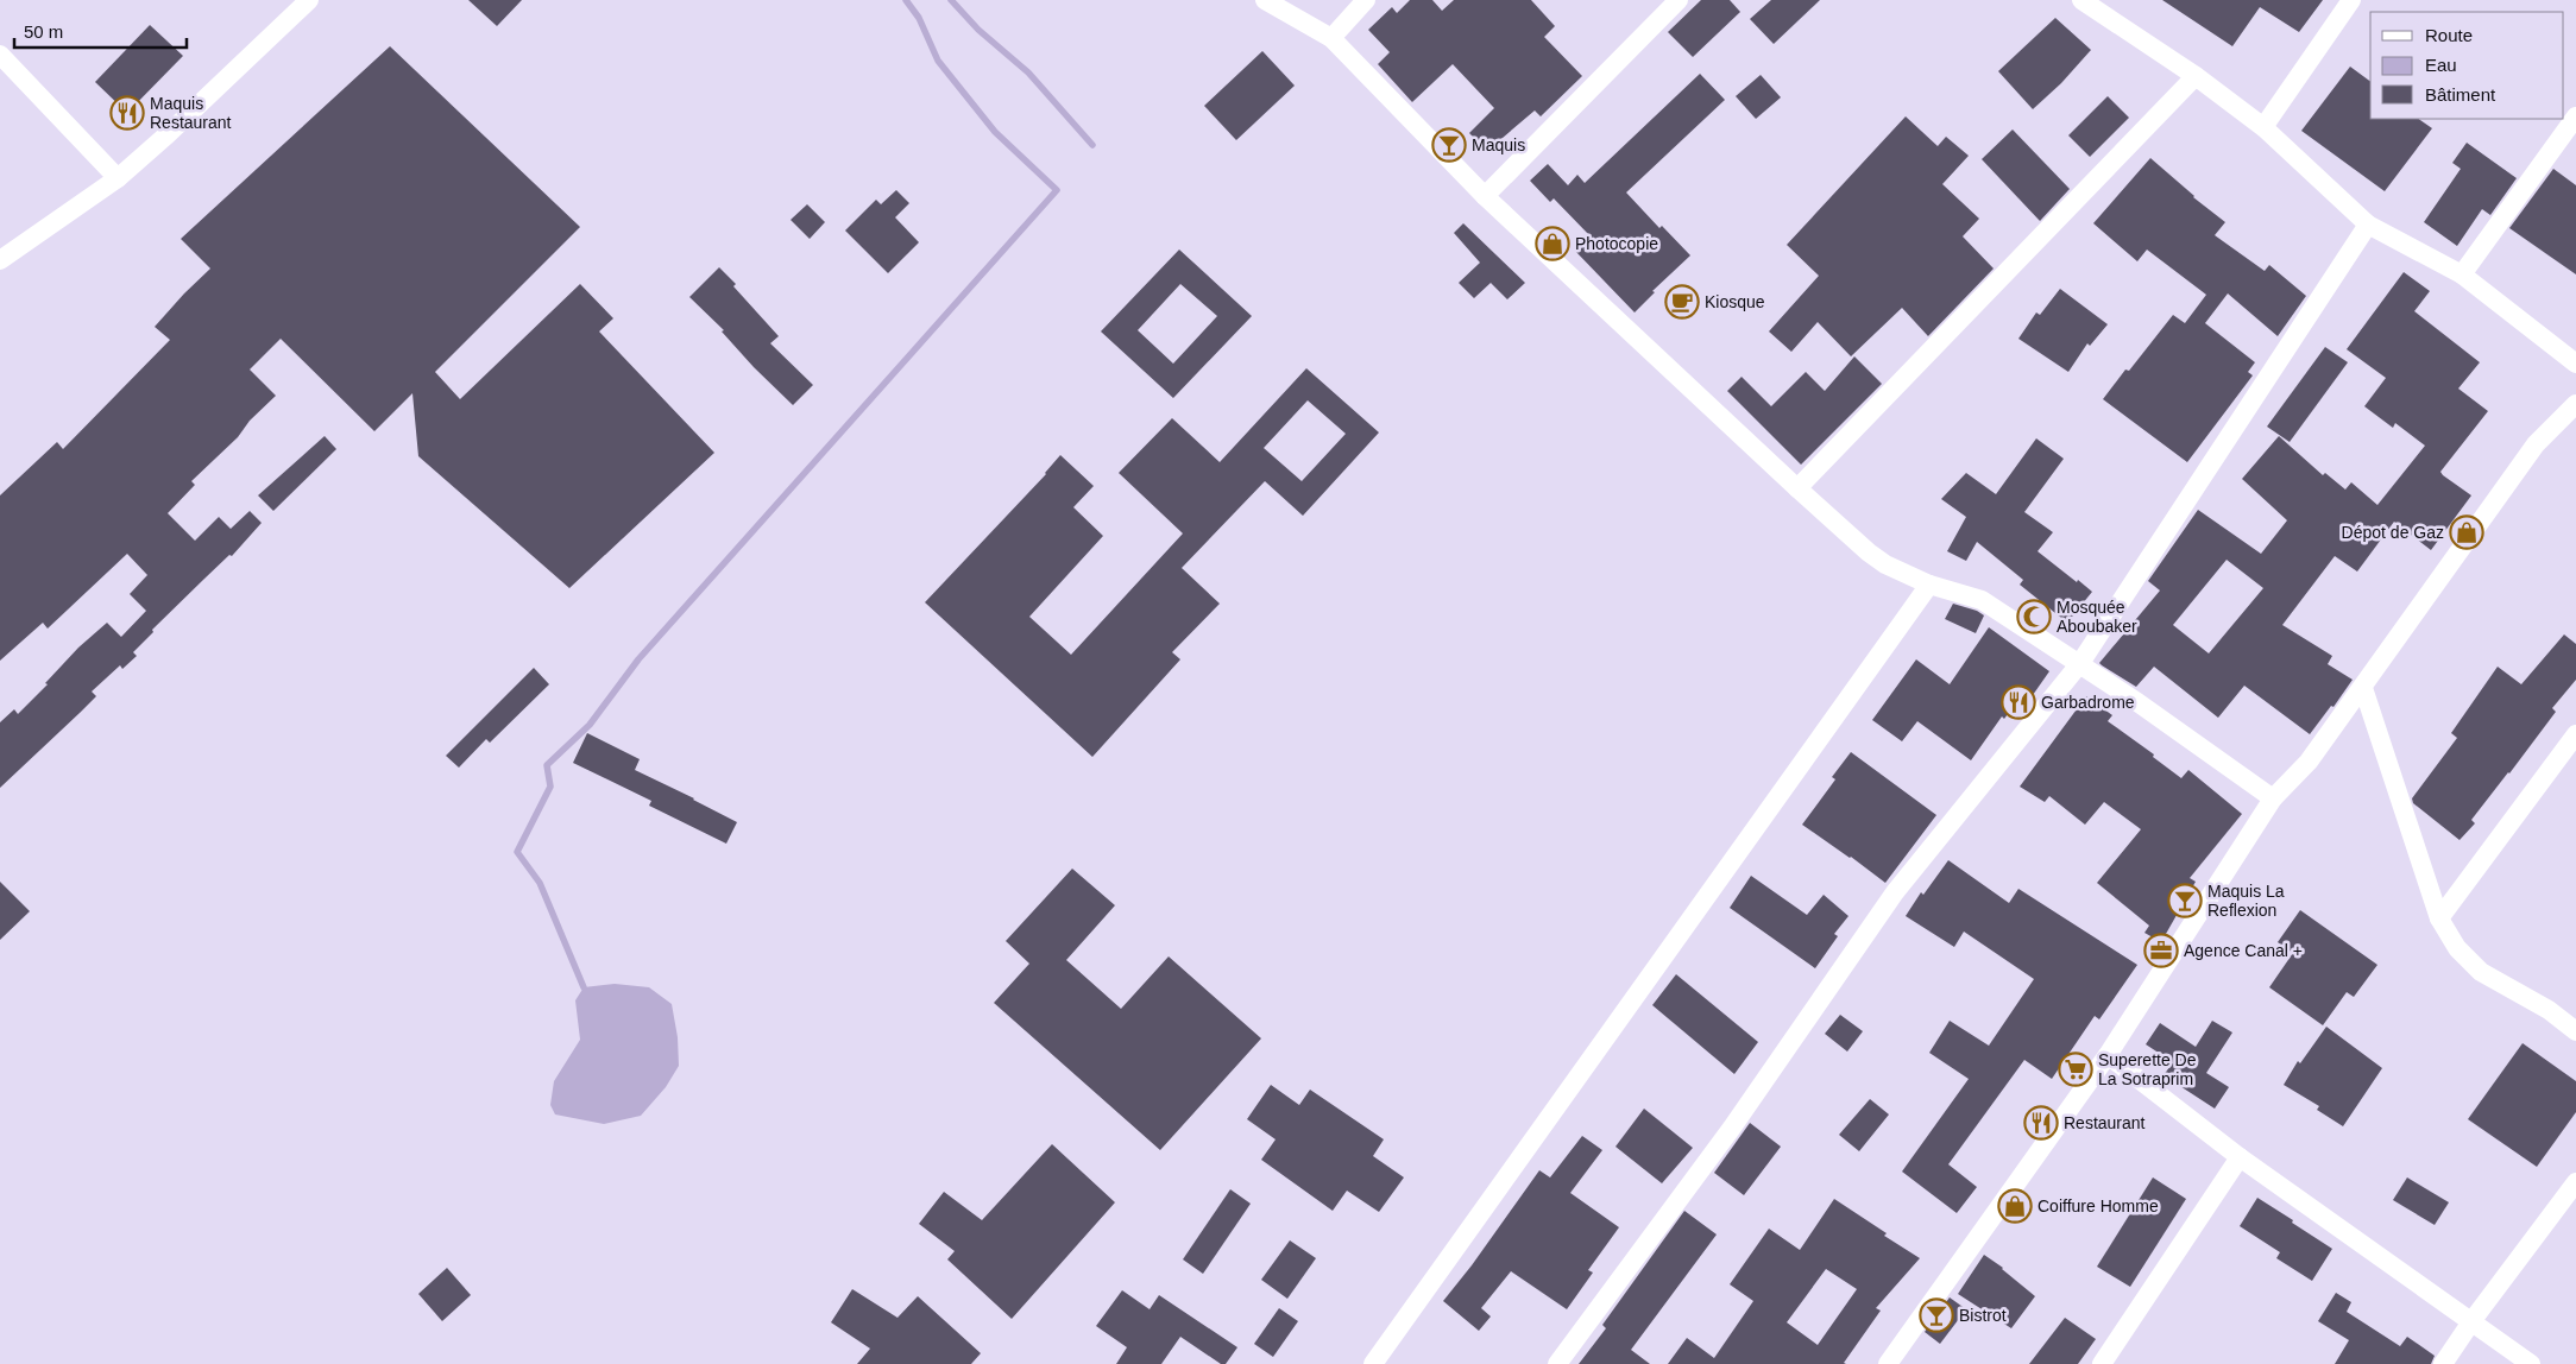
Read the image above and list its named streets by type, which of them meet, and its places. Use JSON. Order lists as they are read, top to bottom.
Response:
{
  "places": {
    "restaurant": ["Maquis Restaurant", "Garbadrome", "Restaurant"],
    "bar": ["Maquis", "Maquis La Reflexion", "Bistrot"],
    "shop": ["Photocopie", "Dépot de Gaz", "Coiffure Homme"],
    "cafe": ["Kiosque"],
    "mosque": ["Mosquée Aboubaker"],
    "office": ["Agence Canal +"],
    "supermarket": ["Superette De La Sotraprim"]
  },
  "legend": ["Route", "Eau", "Bâtiment"],
  "scale_bar": "50 m"
}
